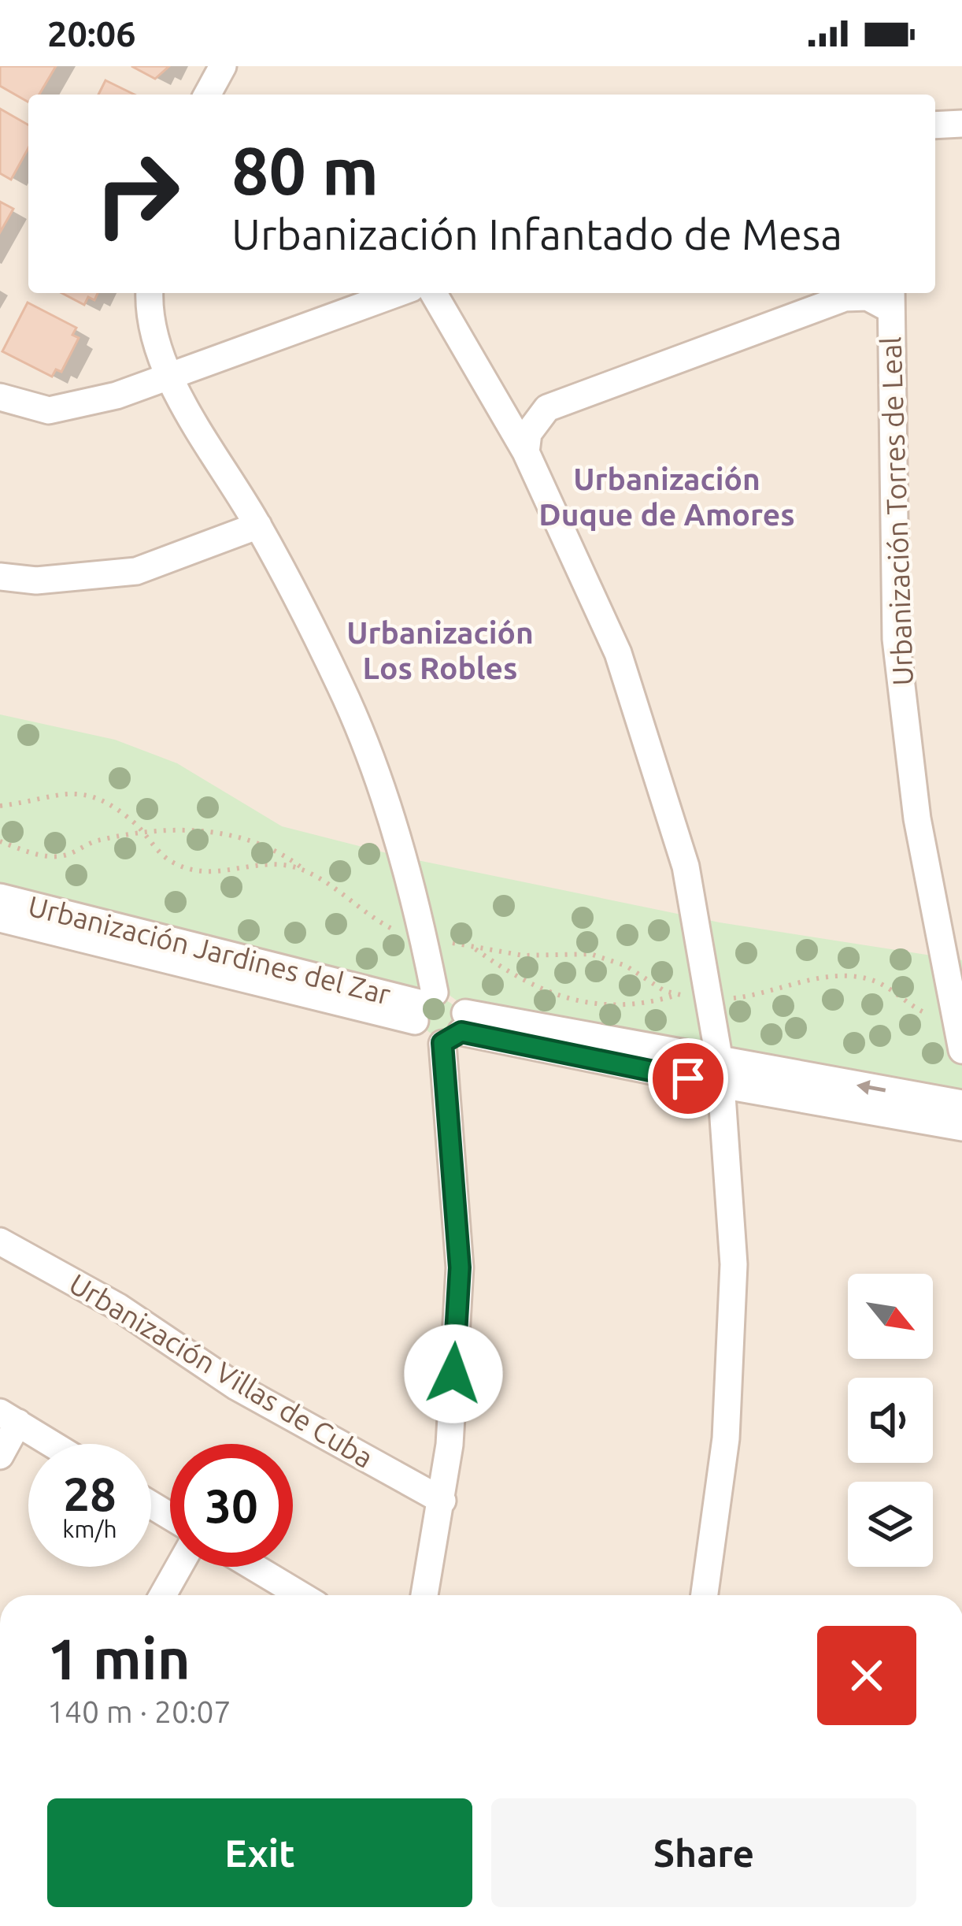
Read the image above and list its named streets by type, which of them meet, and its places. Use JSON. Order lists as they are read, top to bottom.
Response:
{
  "streets": {
    "street": ["Urbanización Torres de Leal", "Urbanización Jardines del Zar", "Urbanización Villas de Cuba"]
  },
  "districts": ["Urbanización Duque de Amores", "Urbanización Los Robles"],
  "north": "bottom right",
  "page": {
    "status": "20:06",
    "turn": ["80 m", "Urbanización Infantado de Mesa"],
    "speed": "28 km/h",
    "limit": "30",
    "heading": ["1 min", "140 m · 20:07"],
    "buttons": ["Exit", "Share"]
  }
}
